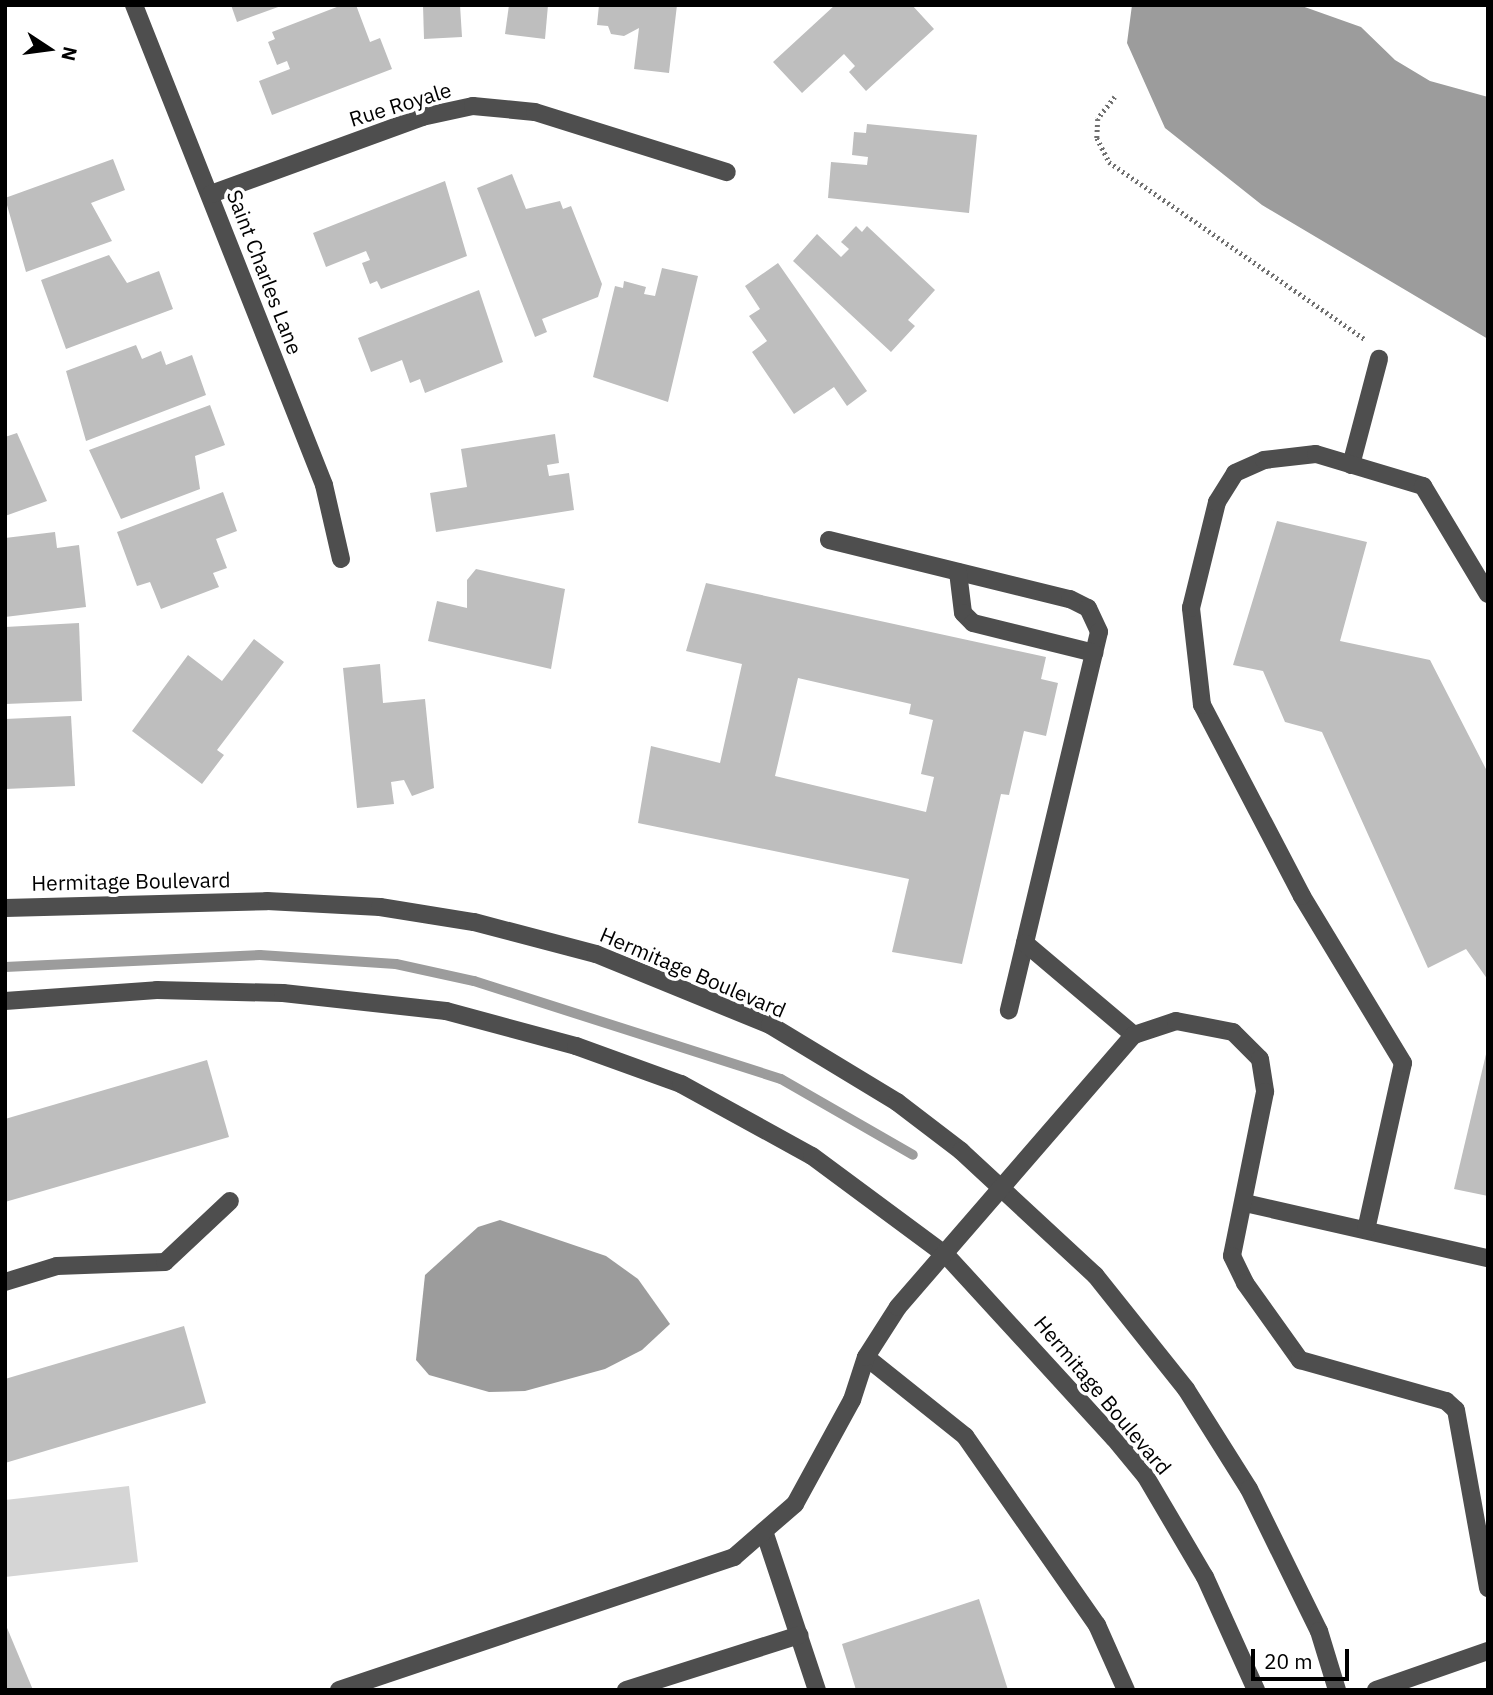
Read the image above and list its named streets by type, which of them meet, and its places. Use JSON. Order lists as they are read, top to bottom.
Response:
{
  "streets": {
    "street": ["Rue Royale", "Saint Charles Lane", "Hermitage Boulevard"]
  },
  "crossings": [
    ["Rue Royale", "Saint Charles Lane"]
  ],
  "scale_bar": "20 m",
  "north": "right"
}
